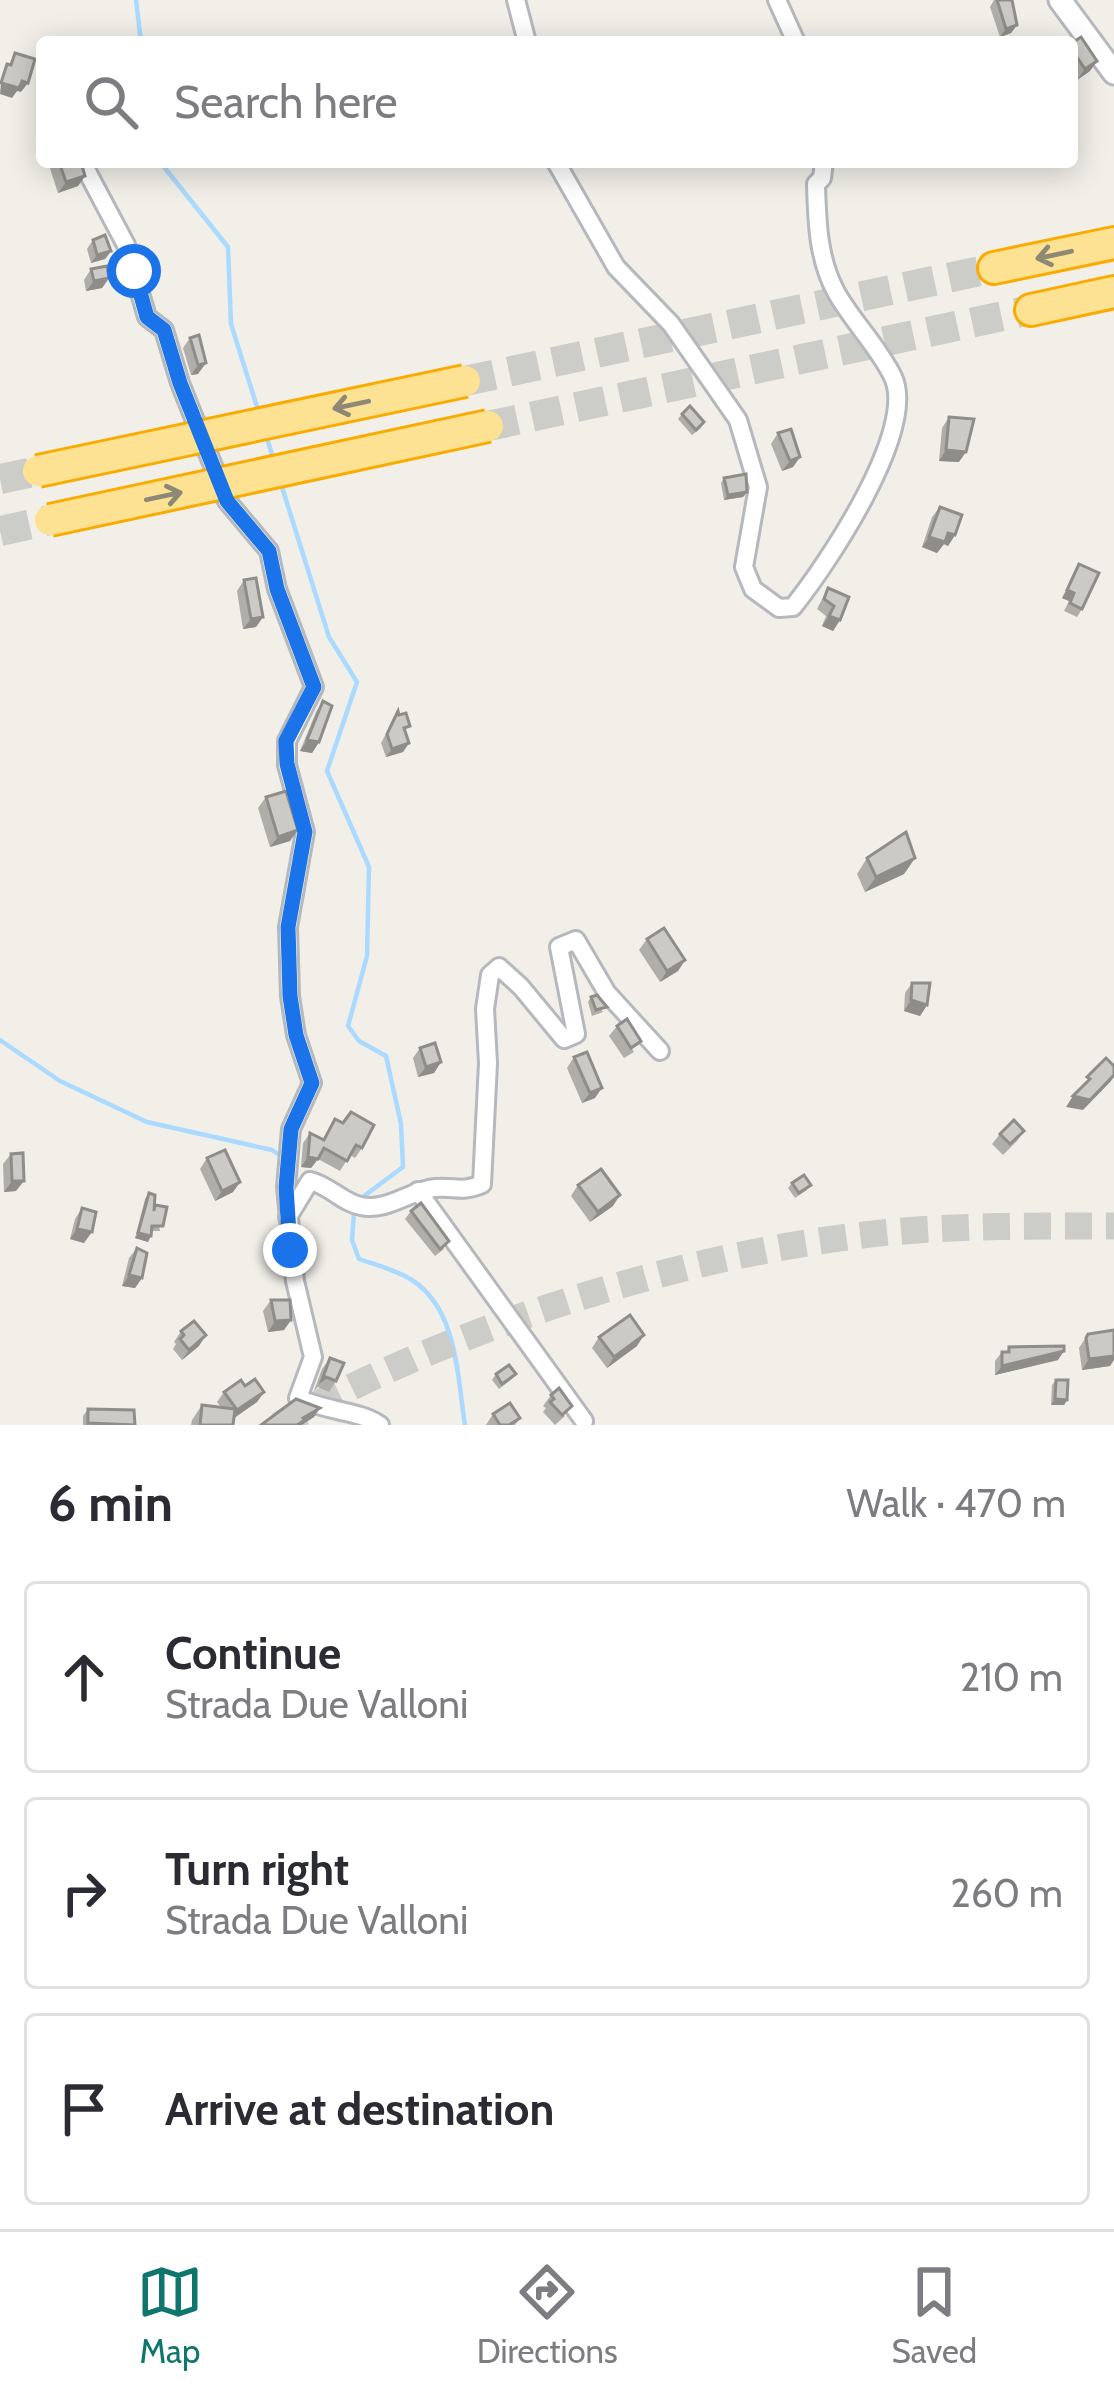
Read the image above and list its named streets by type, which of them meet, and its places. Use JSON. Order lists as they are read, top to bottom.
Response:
{
  "page": {
    "search": "Search here",
    "heading": ["6 min", "Walk · 470 m"],
    "list": [
      ["Continue", "Strada Due Valloni", "210 m"],
      ["Turn right", "Strada Due Valloni", "260 m"],
      "Arrive at destination"
    ],
    "nav": ["Map", "Directions", "Saved"]
  }
}
